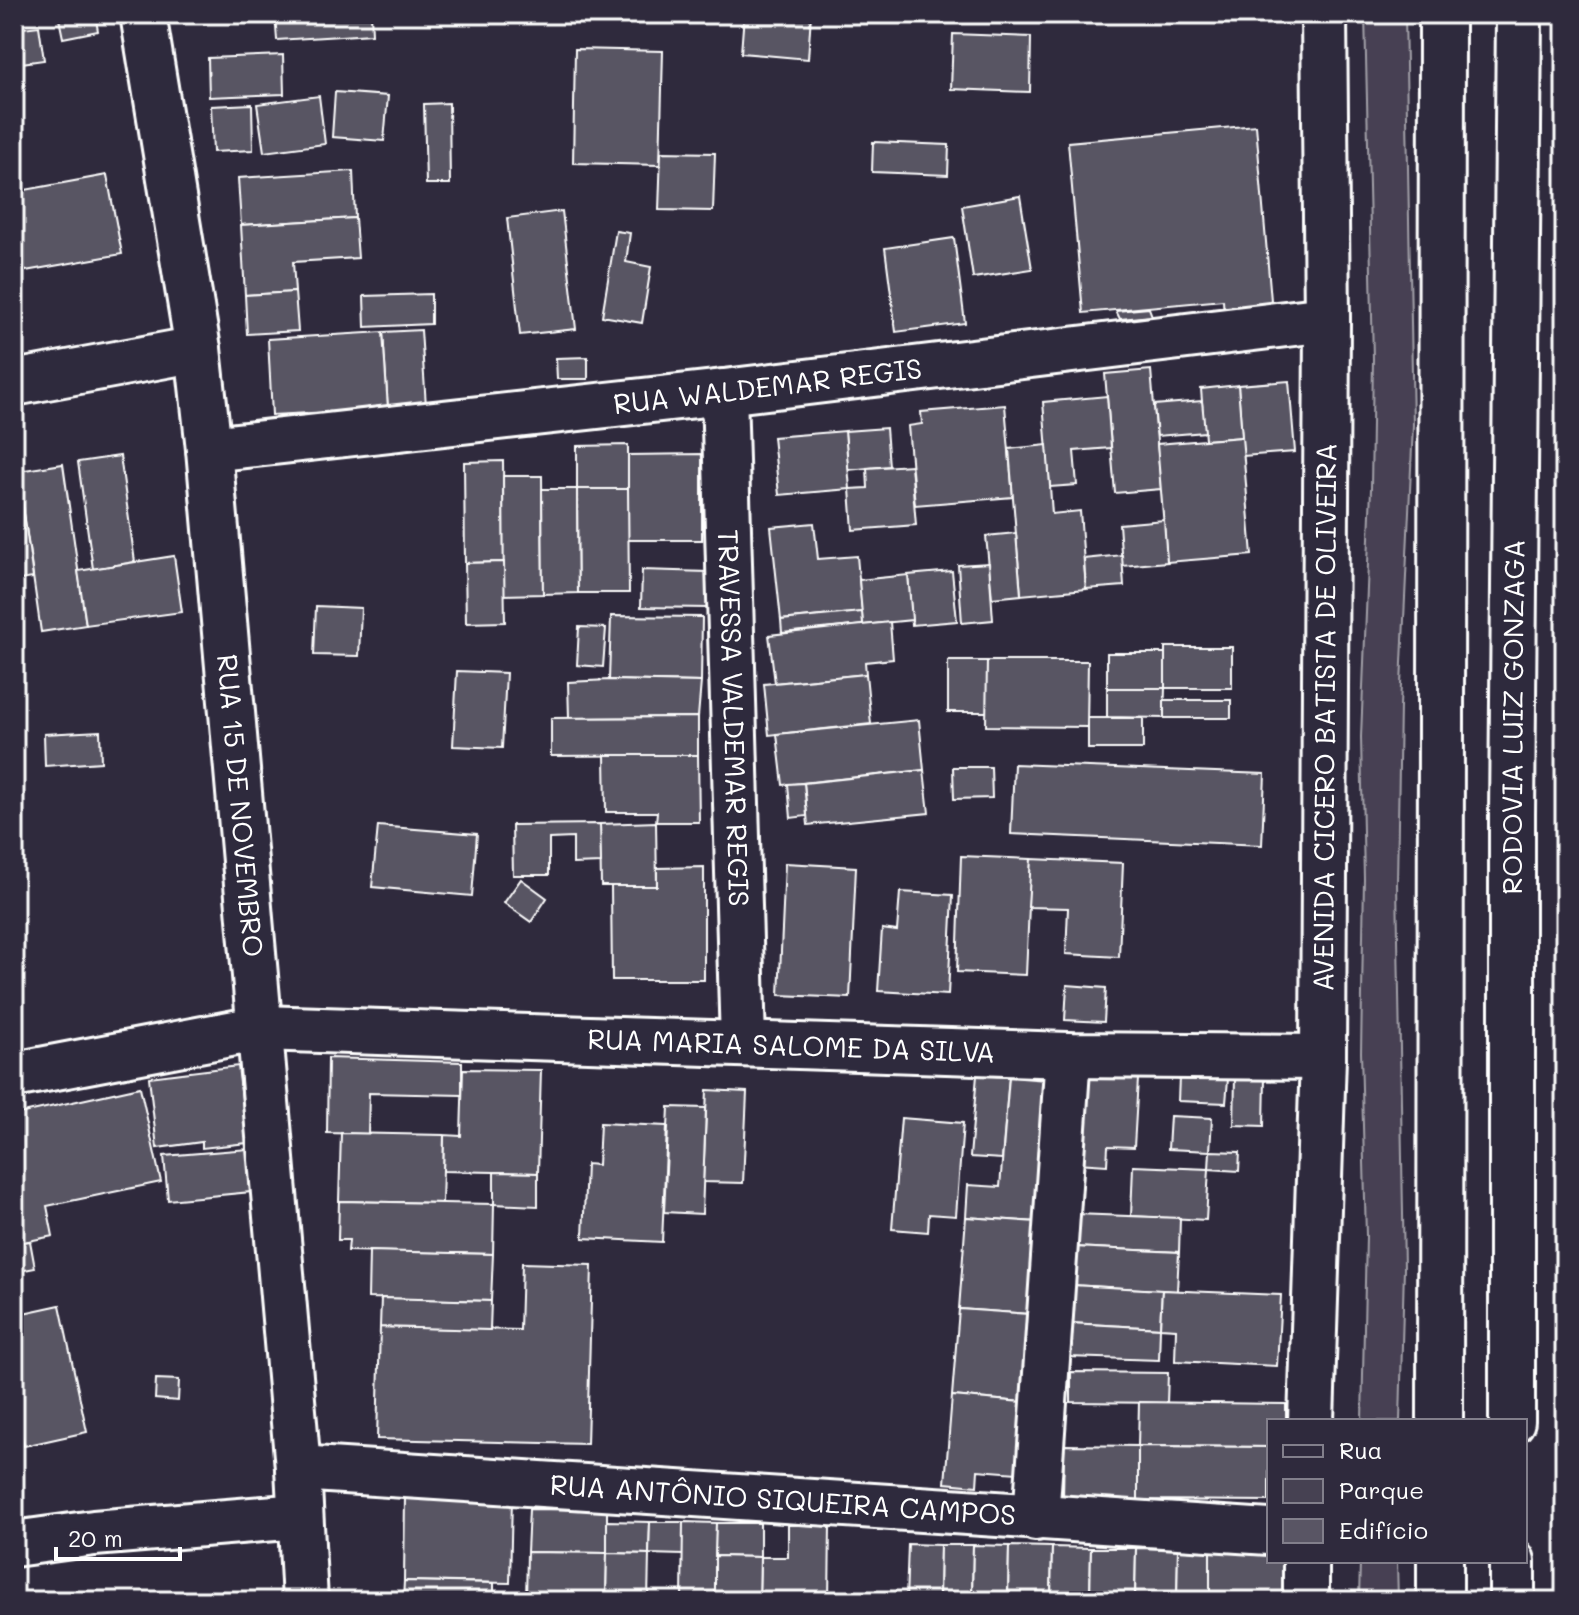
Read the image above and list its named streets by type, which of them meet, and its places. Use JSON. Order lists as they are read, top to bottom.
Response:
{
  "streets": {
    "main road": [
      "RUA WALDEMAR REGIS",
      "TRAVESSA VALDEMAR REGIS",
      "RODOVIA LUIZ GONZAGA",
      "AVENIDA CICERO BATISTA DE OLIVEIRA",
      "RUA 15 DE NOVEMBRO",
      "RUA MARIA SALOME DA SILVA",
      "RUA ANTÔNIO SIQUEIRA CAMPOS"
    ]
  },
  "crossings": [
    ["RUA WALDEMAR REGIS", "TRAVESSA VALDEMAR REGIS"],
    ["RUA WALDEMAR REGIS", "AVENIDA CICERO BATISTA DE OLIVEIRA"],
    ["RUA WALDEMAR REGIS", "RUA 15 DE NOVEMBRO"],
    ["TRAVESSA VALDEMAR REGIS", "RUA MARIA SALOME DA SILVA"],
    ["AVENIDA CICERO BATISTA DE OLIVEIRA", "RUA MARIA SALOME DA SILVA"],
    ["RUA 15 DE NOVEMBRO", "RUA MARIA SALOME DA SILVA"],
    ["RUA 15 DE NOVEMBRO", "RUA ANTÔNIO SIQUEIRA CAMPOS"]
  ],
  "legend": ["Rua", "Parque", "Edifício"],
  "scale_bar": "20 m"
}
